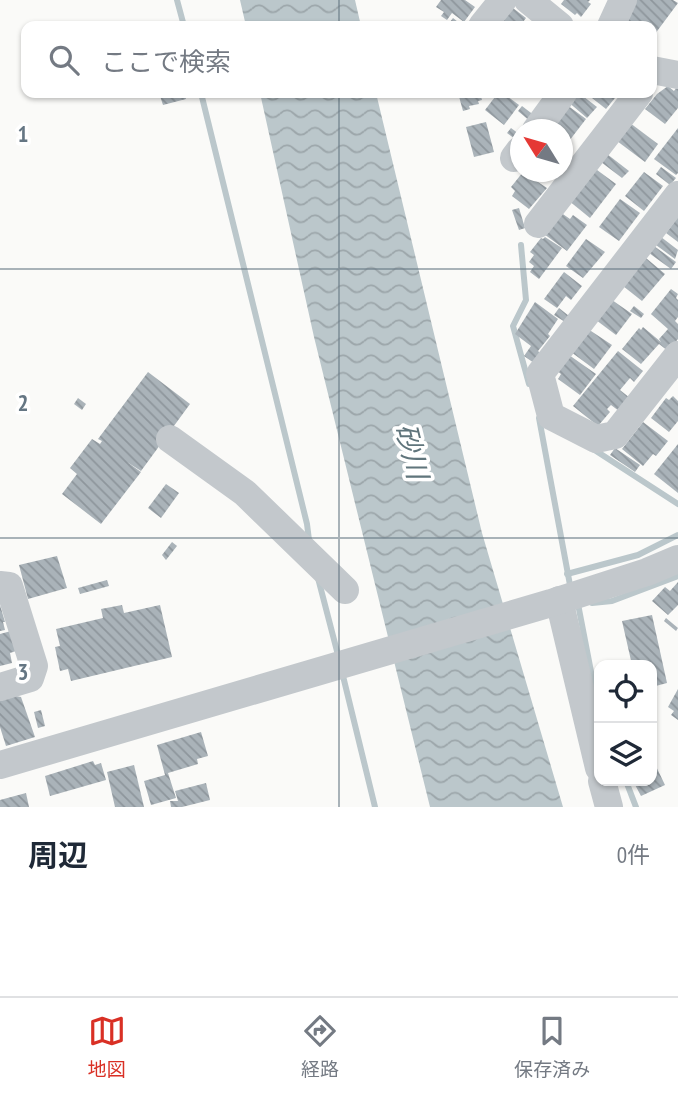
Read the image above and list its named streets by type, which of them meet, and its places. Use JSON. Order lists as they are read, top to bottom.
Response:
{
  "water": ["砂川"],
  "north": "top left",
  "page": {
    "search": "ここで検索",
    "heading": ["周辺", "0件"],
    "nav": ["地図", "経路", "保存済み"]
  },
  "grid": {
    "rows": ["1", "2", "3"]
  }
}
